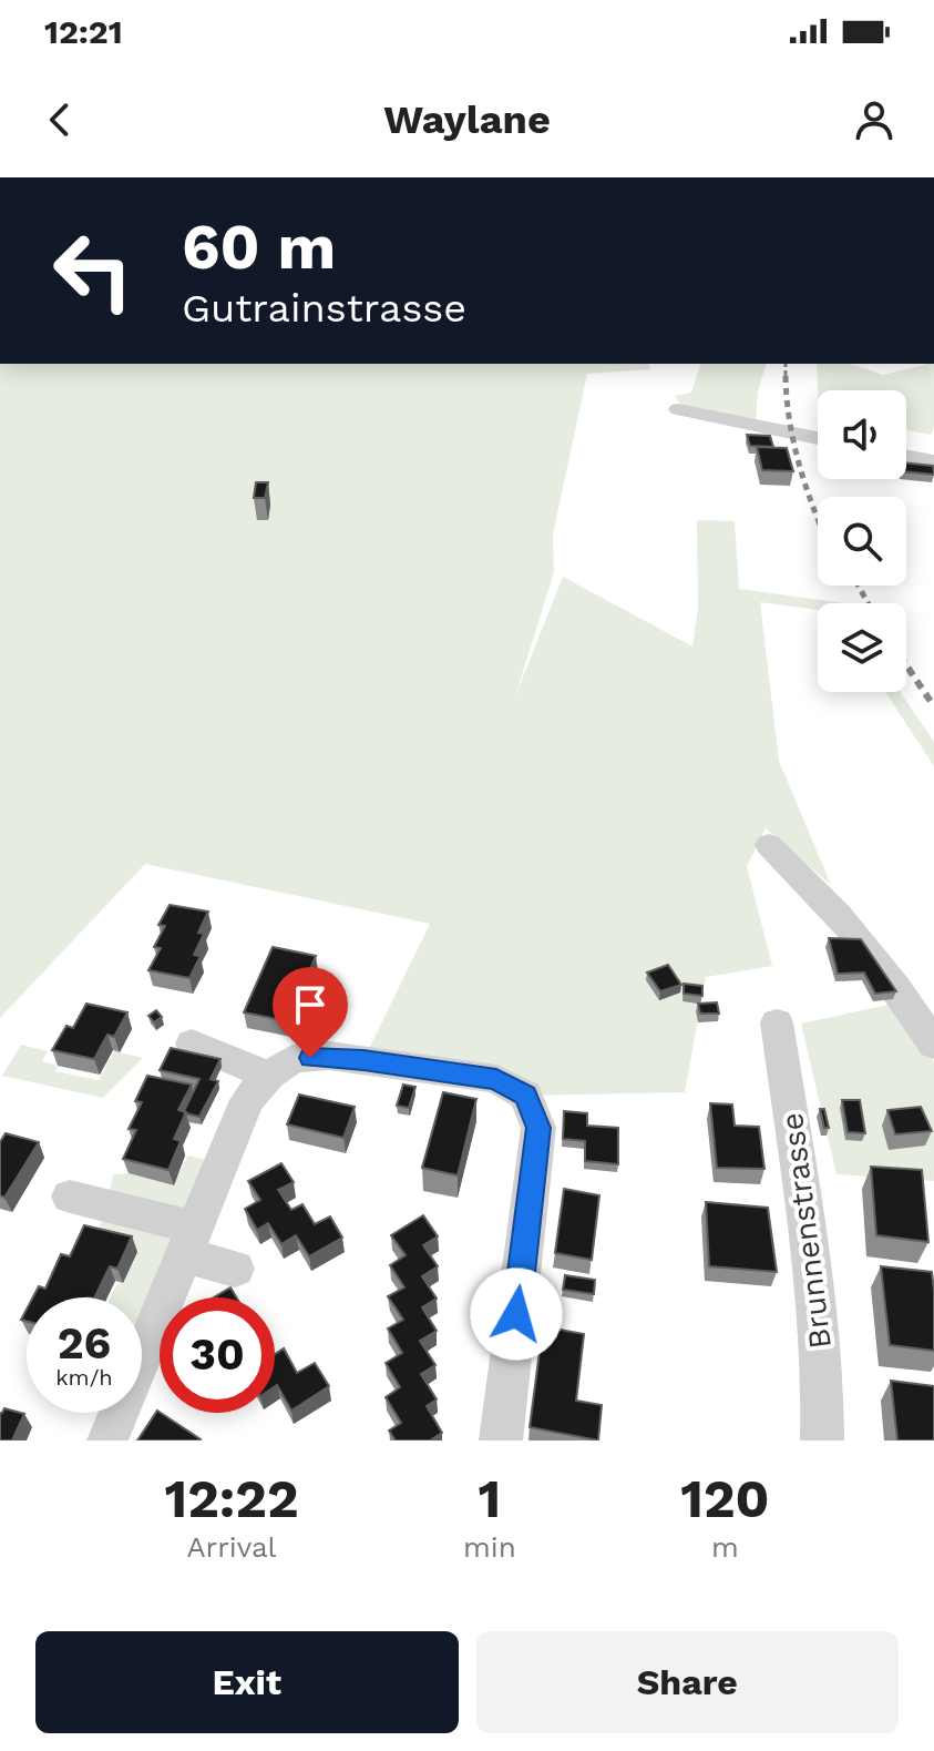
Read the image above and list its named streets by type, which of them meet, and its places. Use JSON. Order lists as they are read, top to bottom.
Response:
{
  "streets": {
    "street": ["Brunnenstrasse"]
  },
  "page": {
    "status": "12:21",
    "header": "Waylane",
    "turn": ["60 m", "Gutrainstrasse"],
    "speed": "26 km/h",
    "limit": "30",
    "eta": [
      "12:22",
      "Arrival",
      "1",
      "min",
      "120",
      "m"
    ],
    "buttons": ["Exit", "Share"]
  }
}
